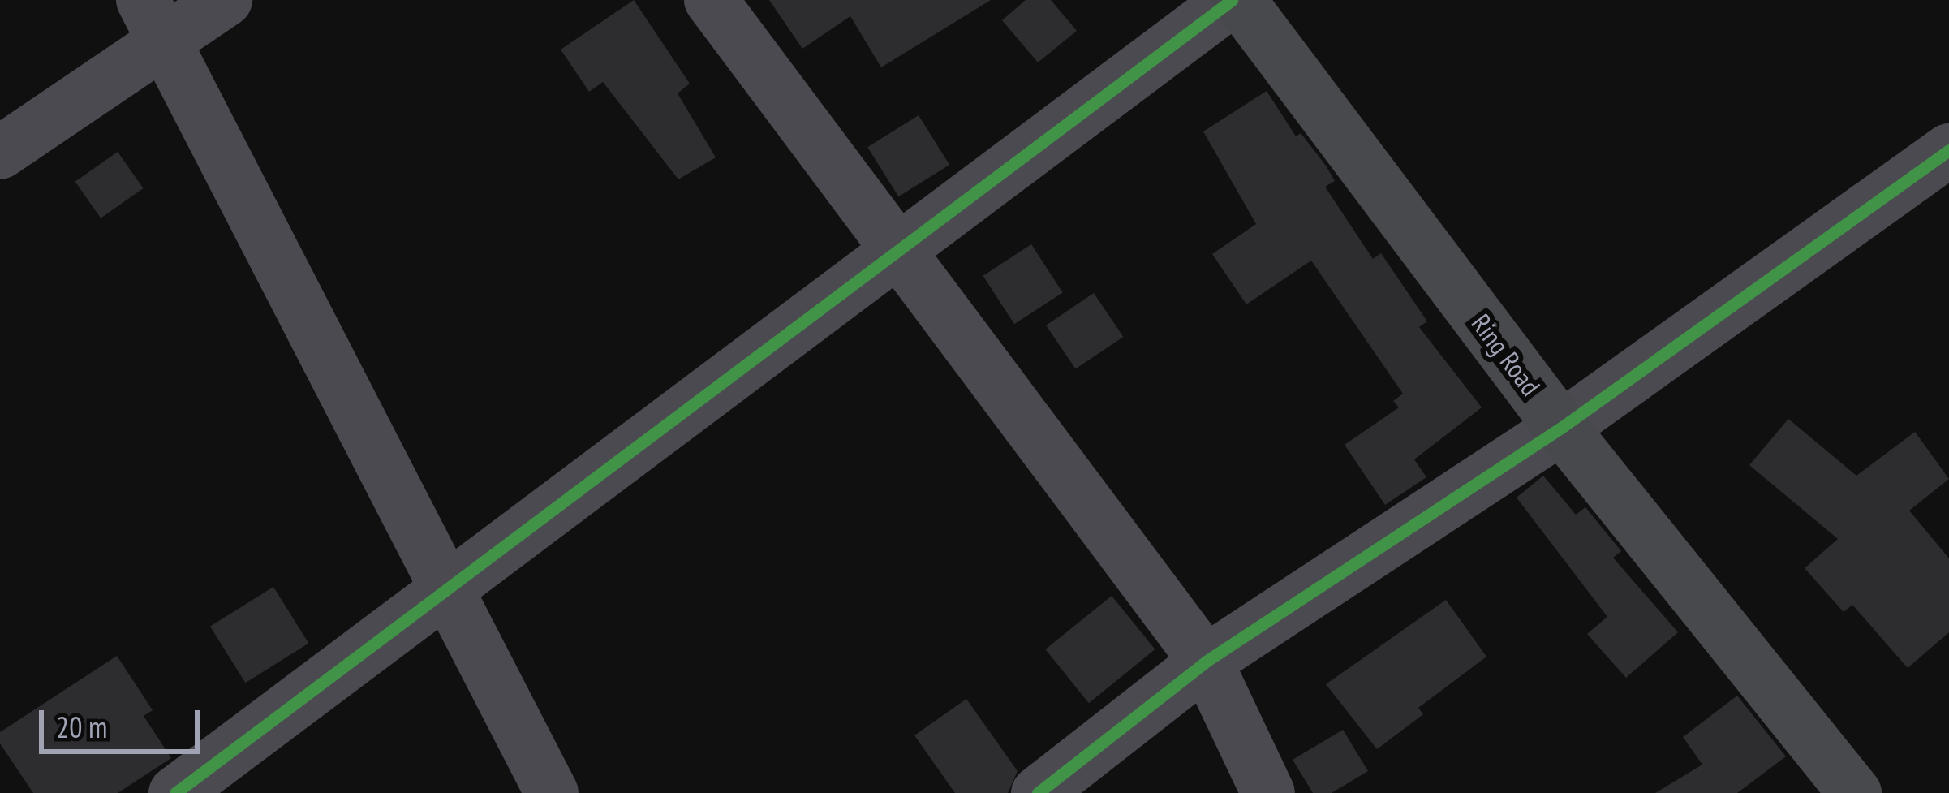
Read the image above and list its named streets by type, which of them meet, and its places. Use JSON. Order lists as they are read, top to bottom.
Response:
{
  "streets": {
    "street": ["Ring Road"]
  },
  "scale_bar": "20 m"
}
